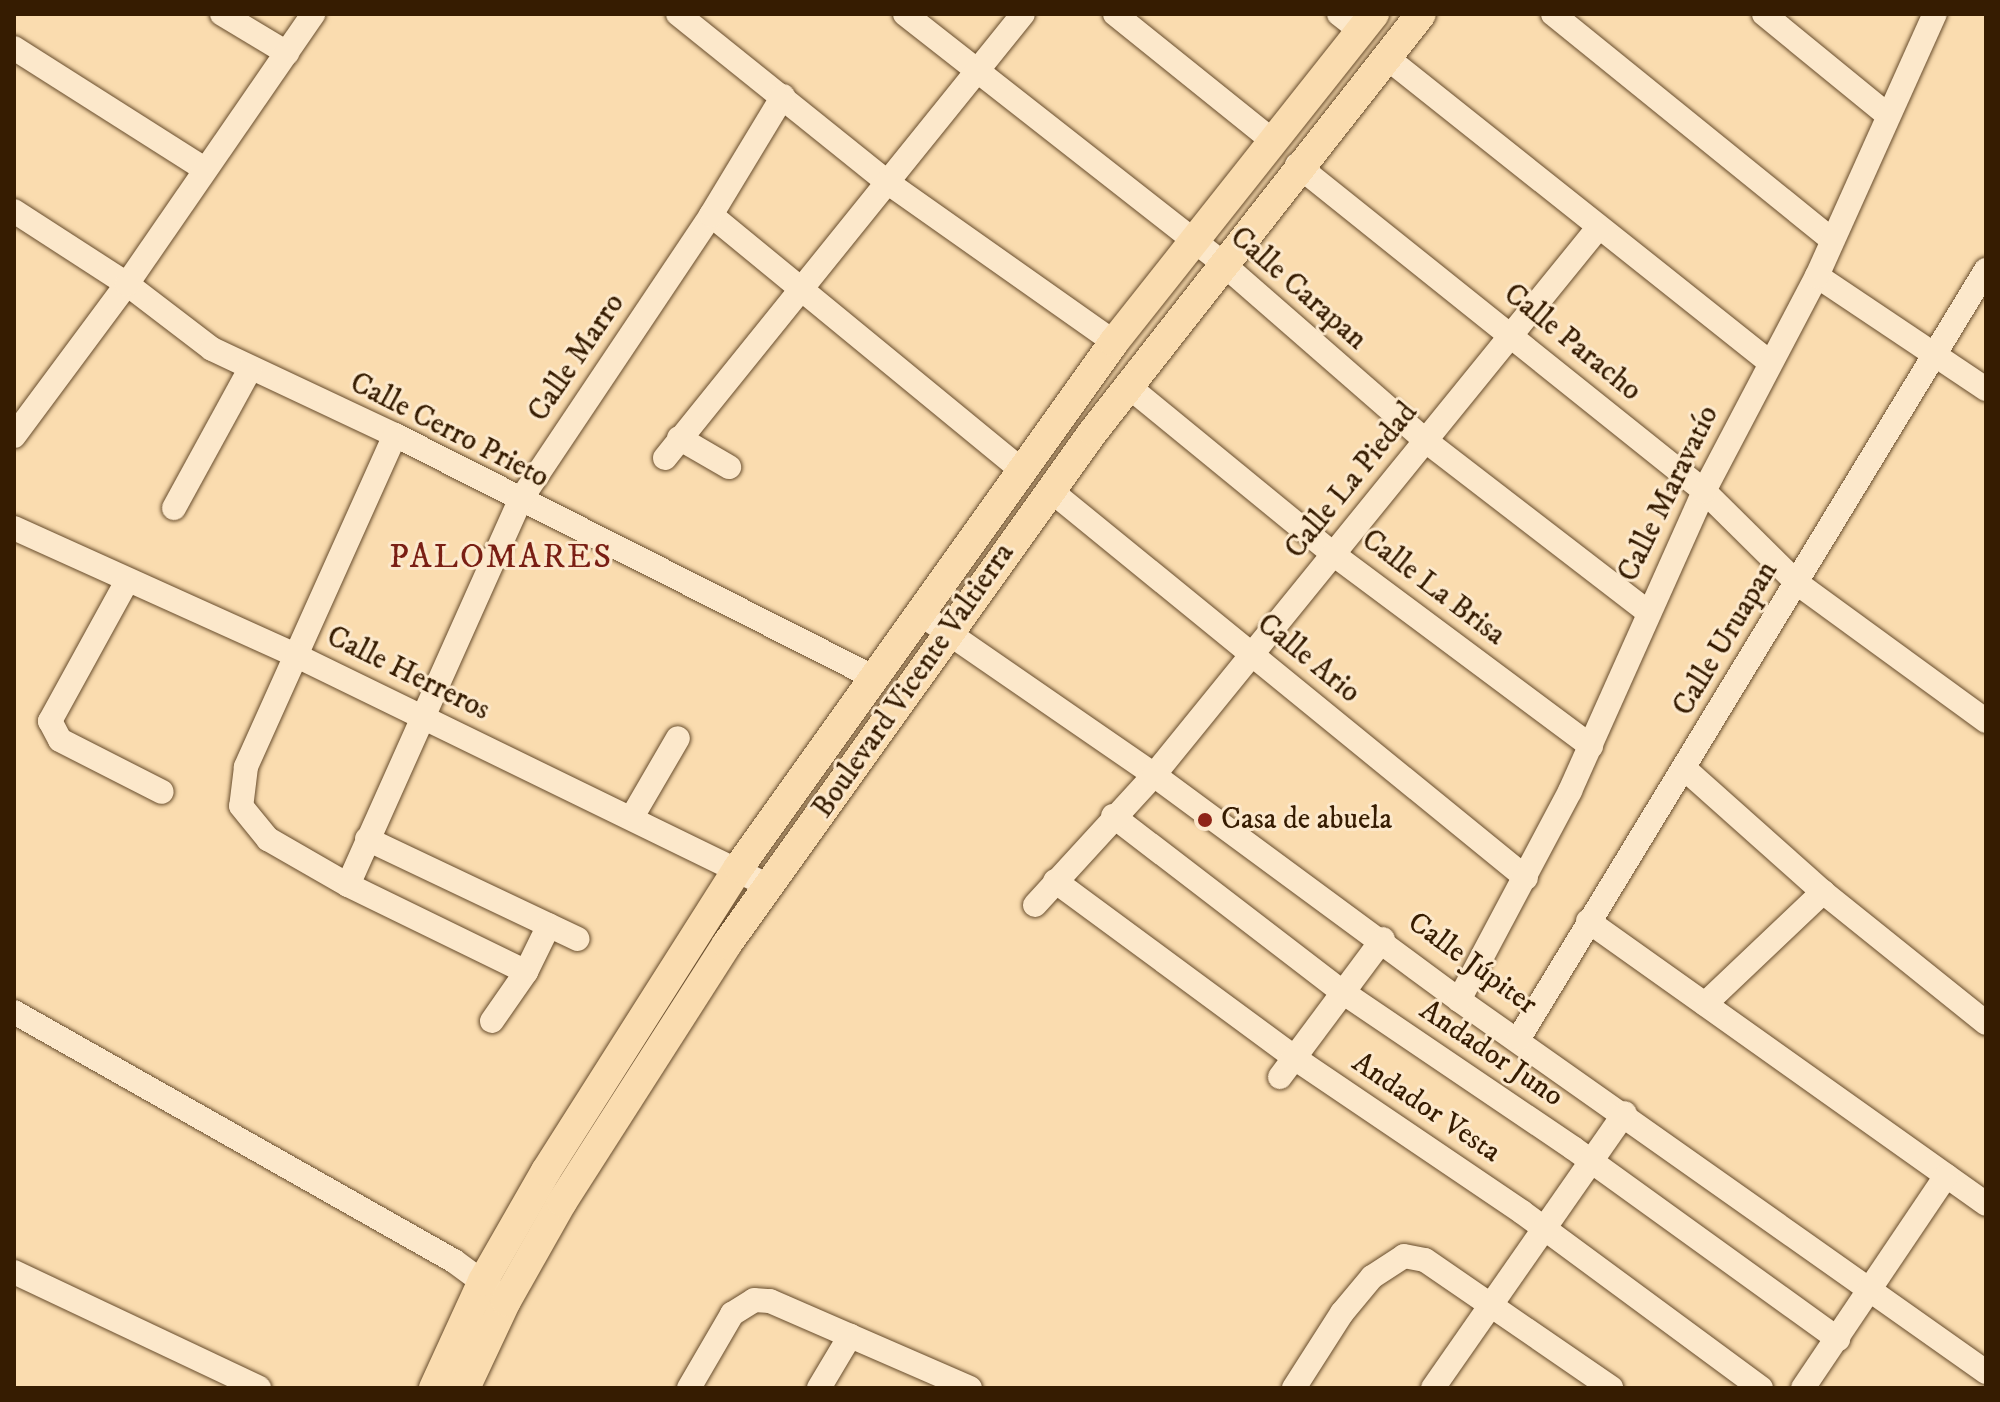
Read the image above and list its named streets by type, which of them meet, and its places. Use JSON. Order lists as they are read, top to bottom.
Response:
{
  "streets": {
    "main road": ["Boulevard Vicente Valtierra"],
    "street": [
      "Calle Carapan",
      "Calle Paracho",
      "Calle Marro",
      "Calle Cerro Prieto",
      "Calle La Piedad",
      "Calle Maravatío",
      "Calle La Brisa",
      "Calle Uruapan",
      "Calle Ario",
      "Calle Herreros",
      "Calle Júpiter",
      "Andador Juno",
      "Andador Vesta"
    ]
  },
  "crossings": [
    ["Calle Carapan", "Calle La Piedad"],
    ["Calle Carapan", "Calle Maravatío"],
    ["Calle Carapan", "Boulevard Vicente Valtierra"],
    ["Calle Paracho", "Calle La Piedad"],
    ["Calle Paracho", "Calle Maravatío"],
    ["Calle Paracho", "Calle Uruapan"],
    ["Calle Paracho", "Boulevard Vicente Valtierra"],
    ["Calle Marro", "Calle Cerro Prieto"],
    ["Calle Marro", "Calle Herreros"],
    ["Calle Cerro Prieto", "Boulevard Vicente Valtierra"],
    ["Calle La Piedad", "Calle La Brisa"],
    ["Calle La Piedad", "Calle Ario"],
    ["Calle La Piedad", "Calle Júpiter"],
    ["Calle La Piedad", "Andador Juno"],
    ["Calle La Piedad", "Andador Vesta"],
    ["Calle Maravatío", "Calle La Brisa"],
    ["Calle Maravatío", "Calle Ario"],
    ["Calle Maravatío", "Calle Júpiter"],
    ["Calle La Brisa", "Boulevard Vicente Valtierra"],
    ["Calle Uruapan", "Calle Júpiter"],
    ["Calle Ario", "Boulevard Vicente Valtierra"],
    ["Calle Herreros", "Boulevard Vicente Valtierra"],
    ["Boulevard Vicente Valtierra", "Calle Júpiter"]
  ],
  "districts": ["PALOMARES"],
  "places": ["Casa de abuela"]
}
